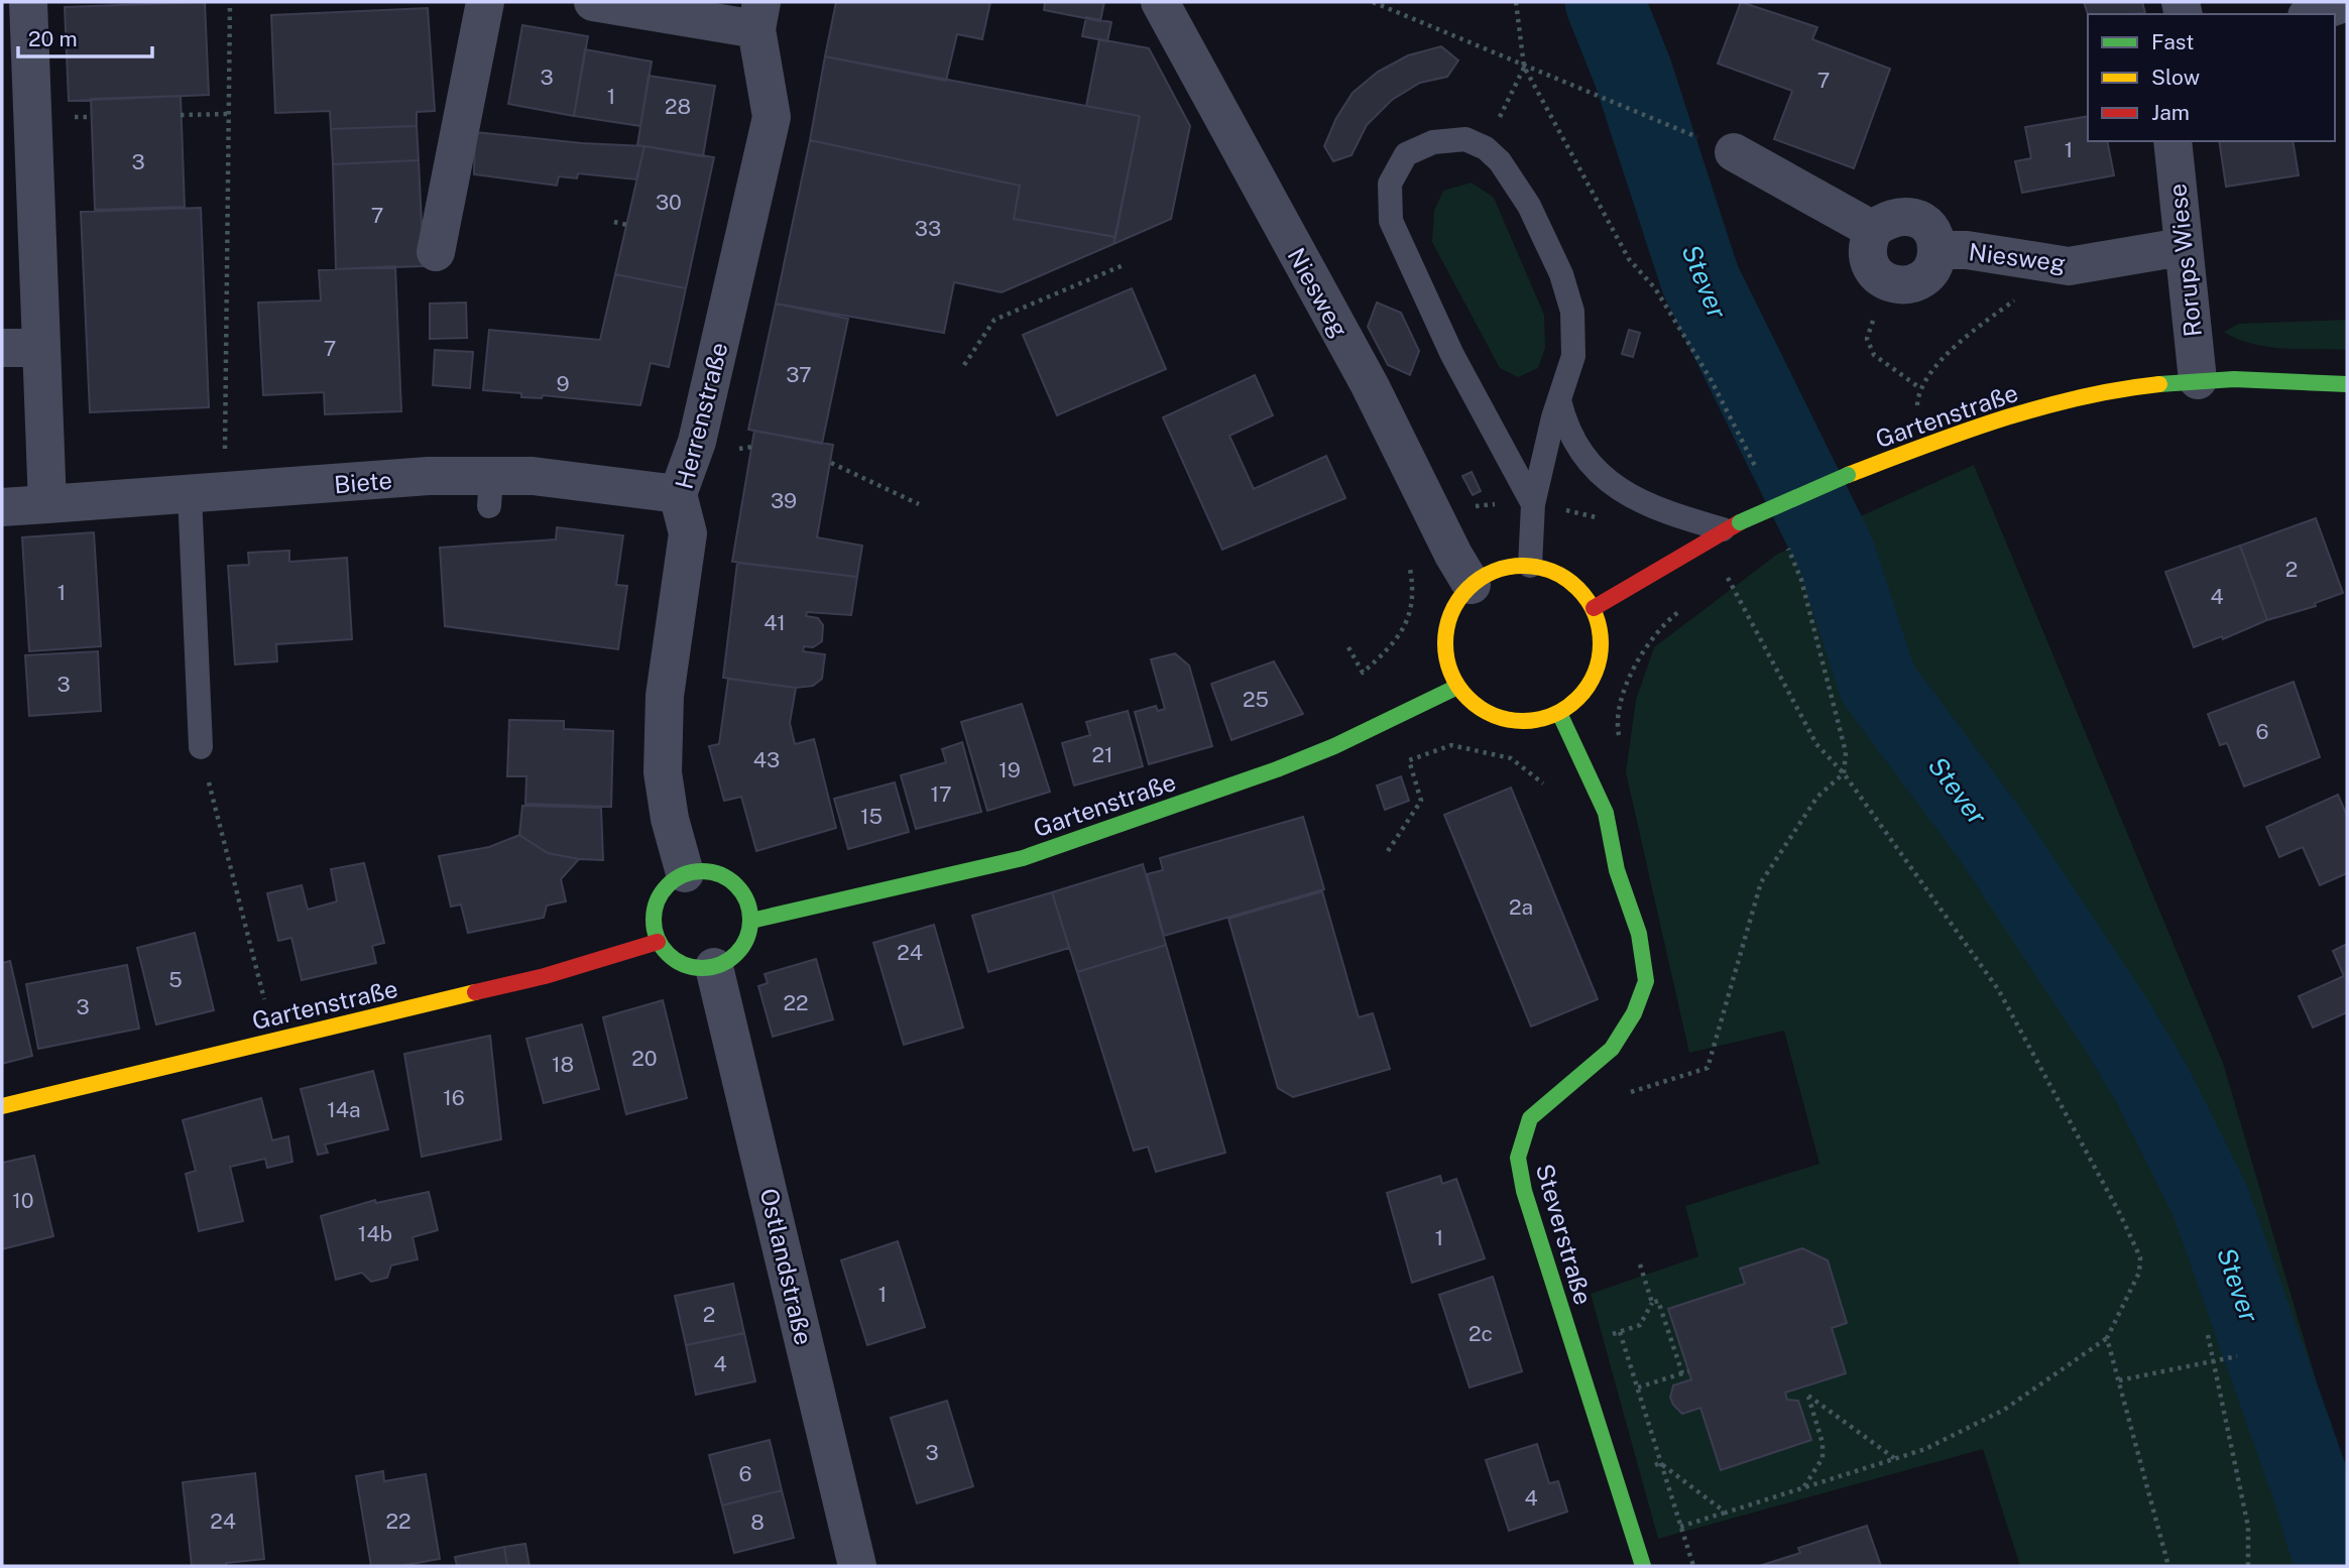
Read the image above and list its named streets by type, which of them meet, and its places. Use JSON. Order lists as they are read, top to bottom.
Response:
{
  "streets": {
    "street": [
      "Niesweg",
      "Rorups Wiese",
      "Herrenstraße",
      "Gartenstraße",
      "Biete",
      "Steverstraße",
      "Ostlandstraße"
    ]
  },
  "crossings": [
    ["Niesweg", "Rorups Wiese"],
    ["Niesweg", "Gartenstraße"],
    ["Niesweg", "Steverstraße"],
    ["Rorups Wiese", "Gartenstraße"],
    ["Herrenstraße", "Gartenstraße"],
    ["Herrenstraße", "Biete"],
    ["Herrenstraße", "Ostlandstraße"],
    ["Gartenstraße", "Steverstraße"],
    ["Gartenstraße", "Ostlandstraße"]
  ],
  "water": ["Stever"],
  "house_numbers": [
    "3",
    "7",
    "1",
    "28",
    "1",
    "3",
    "30",
    "7",
    "33",
    "7",
    "37",
    "9",
    "39",
    "2",
    "1",
    "4",
    "41",
    "3",
    "25",
    "6",
    "21",
    "43",
    "19",
    "17",
    "15",
    "2a",
    "24",
    "5",
    "22",
    "3",
    "20",
    "18",
    "16",
    "14a",
    "10",
    "14b",
    "1",
    "1",
    "2",
    "2c",
    "4",
    "3",
    "6",
    "4",
    "24",
    "22",
    "8"
  ],
  "legend": ["Fast", "Slow", "Jam"],
  "scale_bar": "20 m"
}
